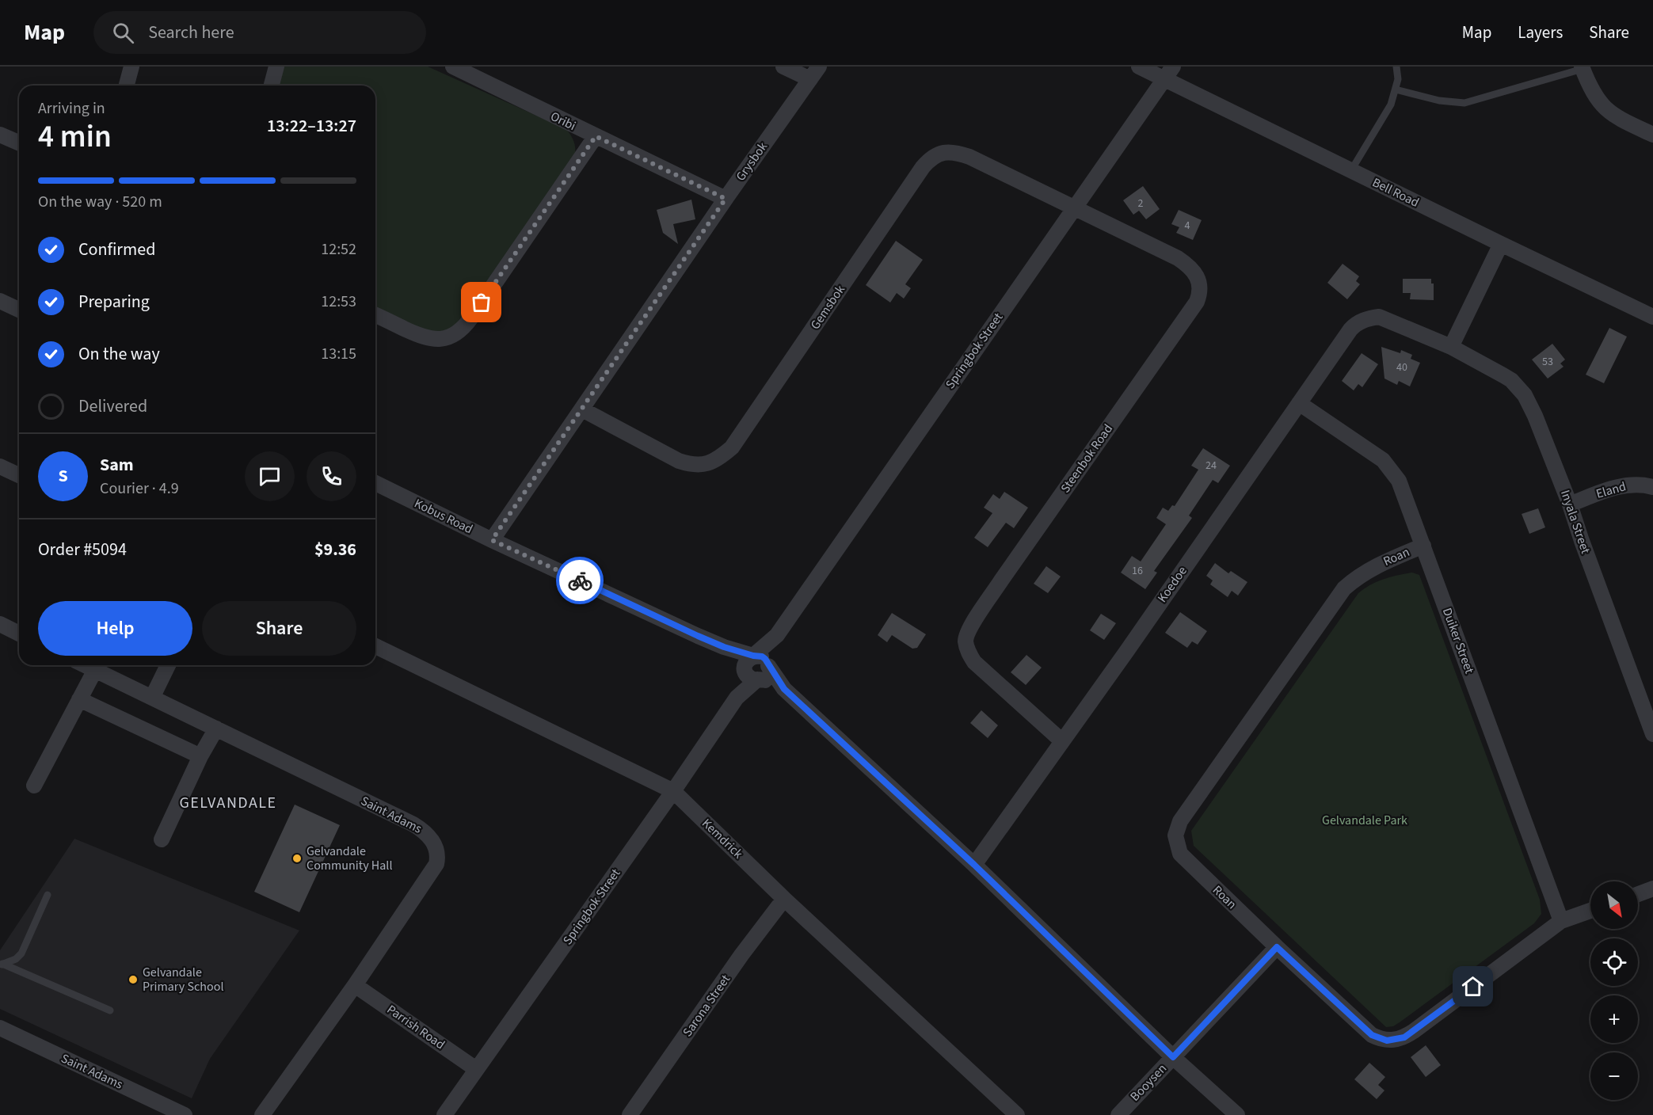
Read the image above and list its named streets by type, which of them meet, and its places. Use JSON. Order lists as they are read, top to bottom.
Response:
{
  "streets": {
    "street": [
      "Oribi",
      "Grysbok",
      "Bell Road",
      "Gemsbok",
      "Springbok Street",
      "Steenbok Road",
      "Eland",
      "Kobus Road",
      "Inyala Street",
      "Roan",
      "Koedoe",
      "Duiker Street",
      "Saint Adams",
      "Kemdrick",
      "Sarona Street",
      "Parrish Road",
      "Booysen"
    ]
  },
  "crossings": [
    ["Oribi", "Grysbok"],
    ["Grysbok", "Gemsbok"],
    ["Grysbok", "Kobus Road"],
    ["Bell Road", "Springbok Street"],
    ["Gemsbok", "Springbok Street"],
    ["Gemsbok", "Steenbok Road"],
    ["Springbok Street", "Steenbok Road"],
    ["Springbok Street", "Kobus Road"],
    ["Springbok Street", "Kemdrick"],
    ["Springbok Street", "Parrish Road"],
    ["Steenbok Road", "Koedoe"],
    ["Eland", "Inyala Street"],
    ["Kobus Road", "Koedoe"],
    ["Inyala Street", "Koedoe"],
    ["Roan", "Duiker Street"],
    ["Roan", "Booysen"],
    ["Koedoe", "Duiker Street"],
    ["Saint Adams", "Parrish Road"],
    ["Kemdrick", "Sarona Street"]
  ],
  "districts": ["GELVANDALE"],
  "parks": ["Gelvandale Park"],
  "places": ["Gelvandale Community Hall", "Gelvandale Primary School"],
  "house_numbers": [
    "2",
    "4",
    "53",
    "40",
    "24",
    "16"
  ],
  "north": "bottom right",
  "page": {
    "header": "Map",
    "search": "Search here",
    "nav": ["Map", "Layers", "Share"],
    "heading": ["4 min", "Arriving in", "13:22–13:27"],
    "panel": [
      "Sam",
      "Courier · 4.9",
      "Order #5094",
      "$9.36"
    ],
    "bar": "On the way · 520 m",
    "list": [
      ["Confirmed", "12:52"],
      ["Preparing", "12:53"],
      ["On the way", "13:15"],
      "Delivered"
    ],
    "round": "S",
    "buttons": ["Help", "Share"],
    "map_buttons": ["+", "−"]
  }
}
